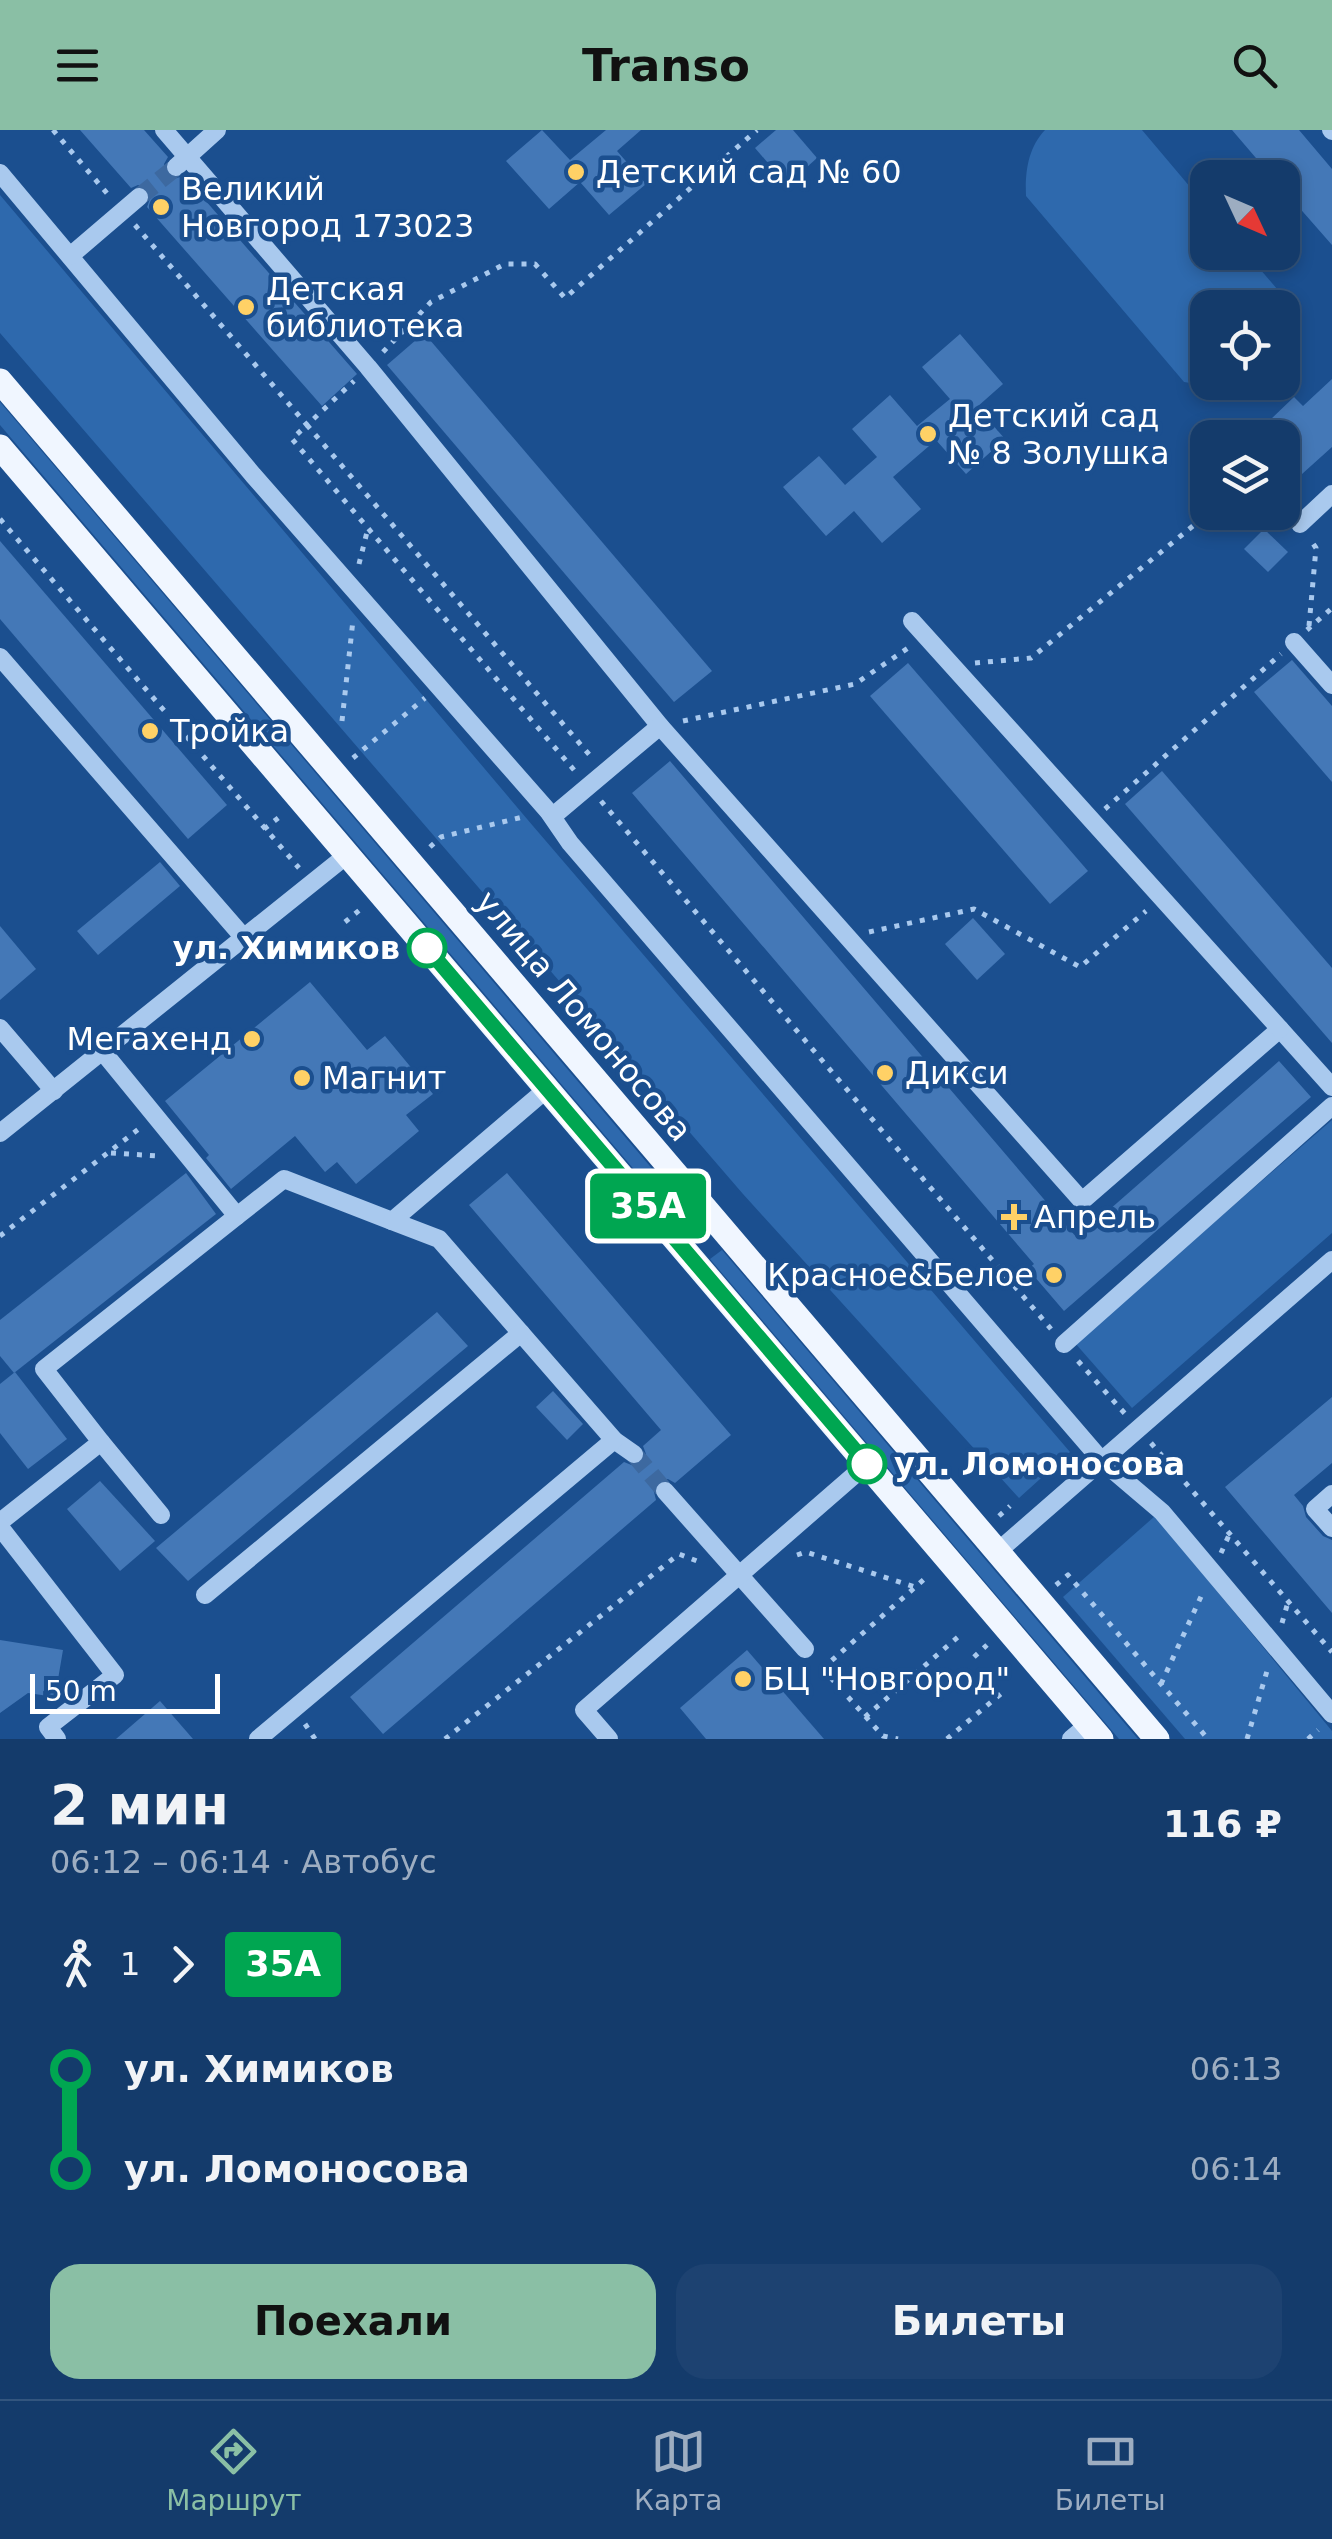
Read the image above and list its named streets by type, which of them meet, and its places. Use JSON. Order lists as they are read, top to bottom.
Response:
{
  "streets": {
    "main road": ["улица Ломоносова"]
  },
  "places": {
    "other": [
      "Детский сад № 60",
      "Великий Новгород 173023",
      "Детская библиотека",
      "Детский сад № 8 Золушка",
      "Тройка",
      "ул. Химиков",
      "Мегахенд",
      "Дикси",
      "Магнит",
      "Красное&Белое",
      "ул. Ломоносова",
      "БЦ \"Новгород\""
    ],
    "health": ["Апрель"]
  },
  "lines": ["bus line 35А"],
  "scale_bar": "50 m",
  "north": "bottom right",
  "page": {
    "header": "Transo",
    "on_map": "35А",
    "scale": "50 m",
    "heading": ["2 мин", "06:12 – 06:14 · Автобус", "116 ₽"],
    "legs": ["1", "35А"],
    "list": [
      {
        "name": "ул. Химиков",
        "value": "06:13"
      },
      {
        "name": "ул. Ломоносова",
        "value": "06:14"
      }
    ],
    "buttons": ["Поехали", "Билеты"],
    "tabs": ["Маршрут", "Карта", "Билеты"]
  }
}
